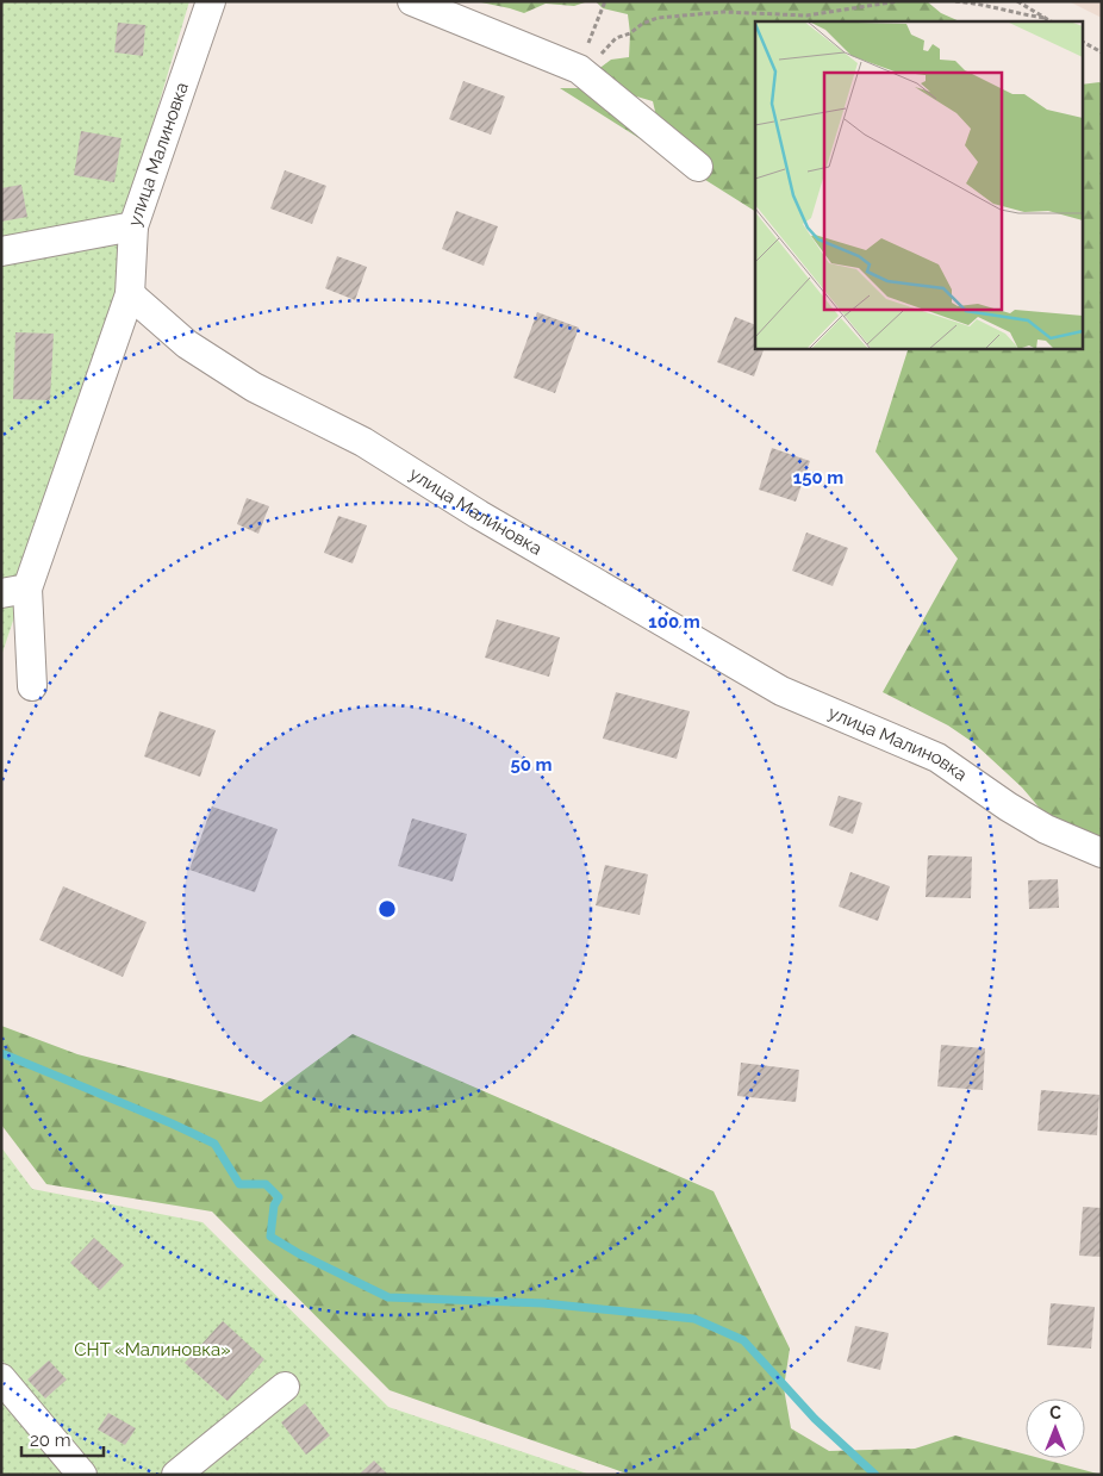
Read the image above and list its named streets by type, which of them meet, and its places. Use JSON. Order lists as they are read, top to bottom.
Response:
{
  "streets": {
    "street": ["улица Малиновка"]
  },
  "parks": ["СНТ «Малиновка»"],
  "scale_bar": "20 m",
  "north": "top",
  "rings": ["150 m", "100 m", "50 m"]
}
